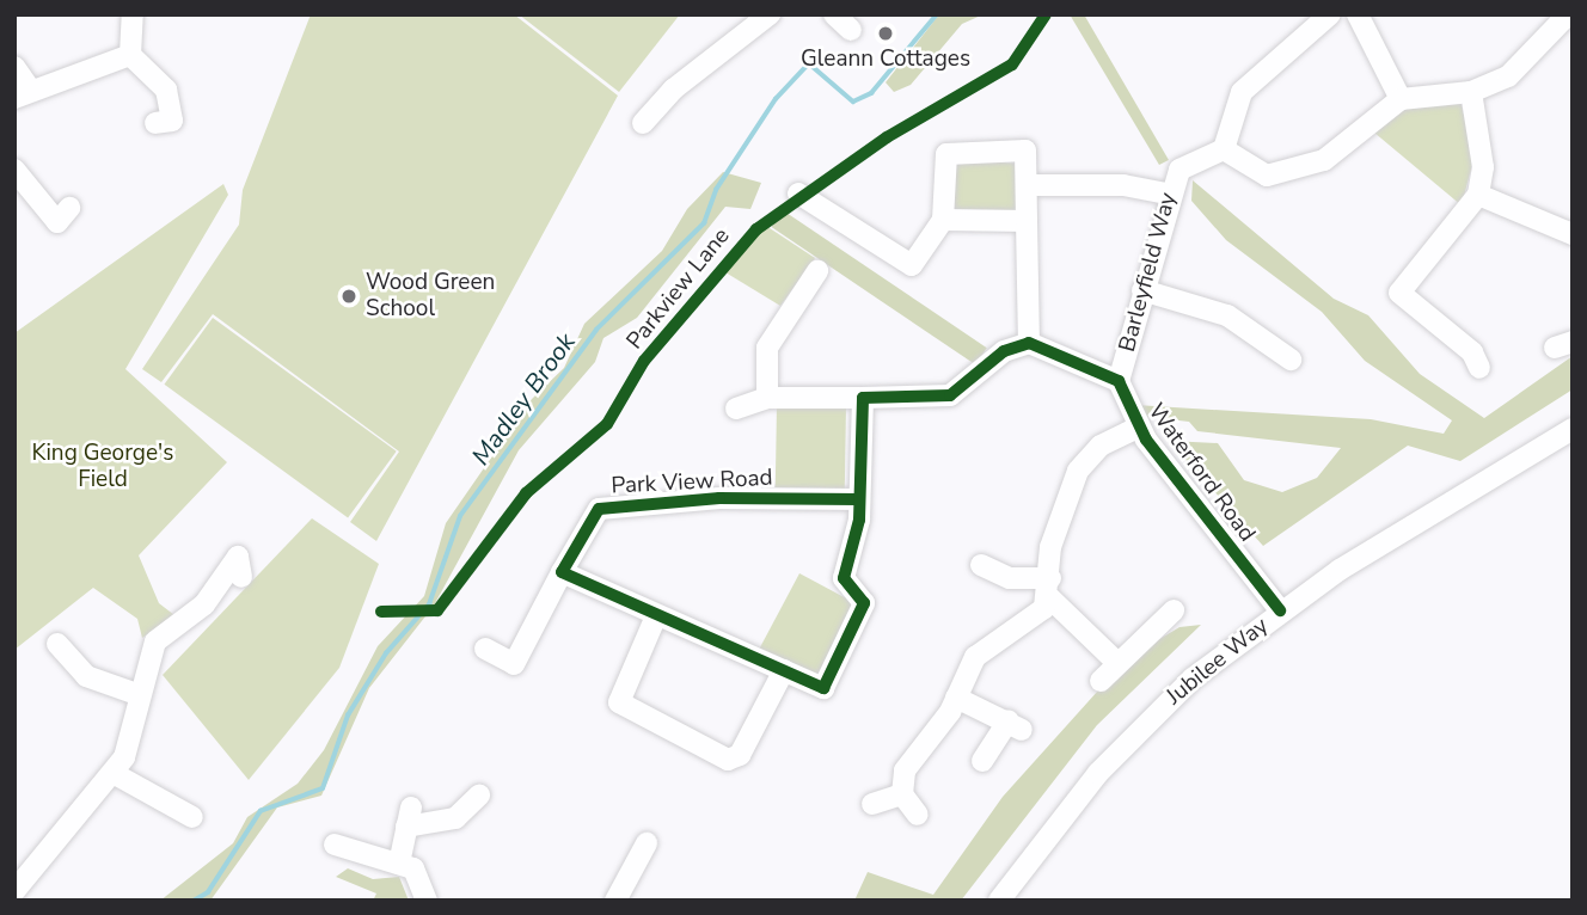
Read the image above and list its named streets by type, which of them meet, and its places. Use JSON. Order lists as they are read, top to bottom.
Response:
{
  "streets": {
    "street": [
      "Barleyfield Way",
      "Waterford Road",
      "Park View Road",
      "Jubilee Way"
    ],
    "cycle path": ["Parkview Lane"]
  },
  "crossings": [
    ["Barleyfield Way", "Waterford Road"],
    ["Waterford Road", "Jubilee Way"]
  ],
  "water": ["Madley Brook"],
  "parks": ["King George's Field"],
  "places": ["Gleann Cottages", "Wood Green School"]
}
